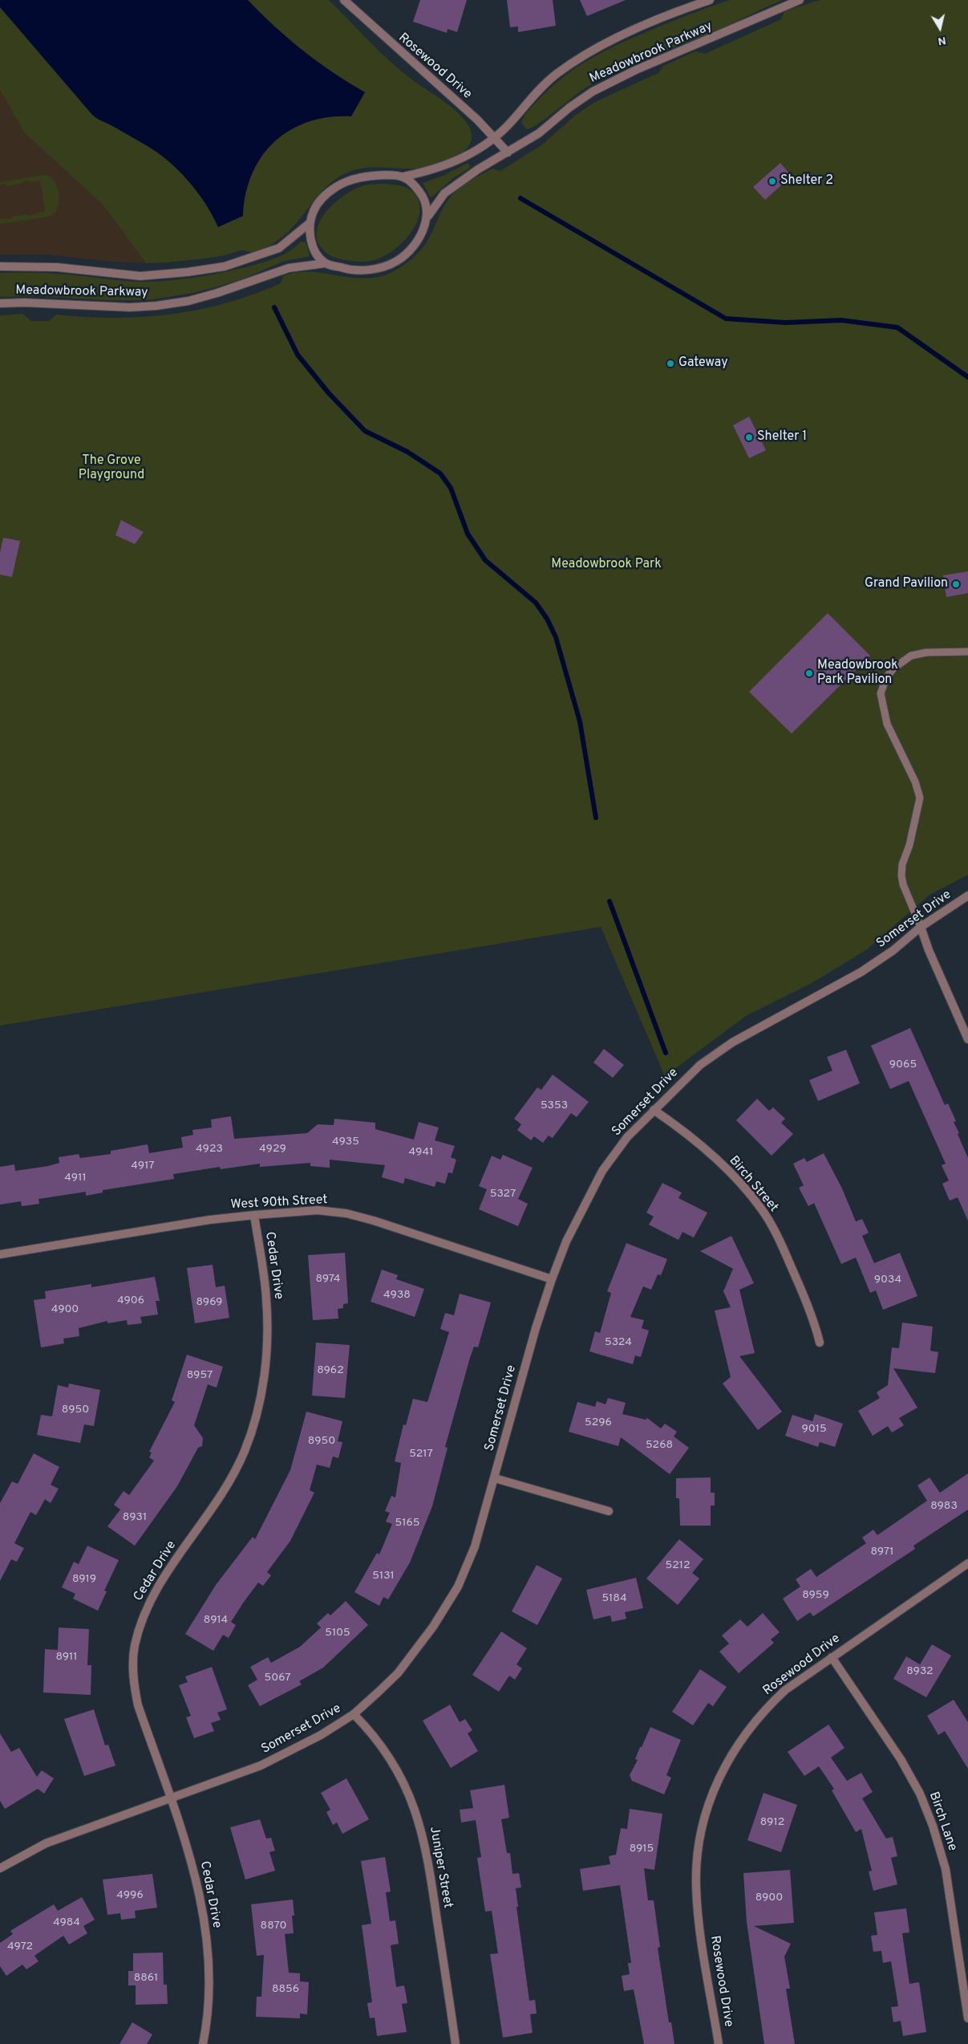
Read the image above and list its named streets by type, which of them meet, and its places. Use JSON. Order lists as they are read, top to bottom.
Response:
{
  "streets": {
    "street": [
      "Meadowbrook Parkway",
      "Rosewood Drive",
      "Somerset Drive",
      "Birch Street",
      "West 90th Street",
      "Cedar Drive",
      "Birch Lane",
      "Juniper Street"
    ]
  },
  "crossings": [
    ["Meadowbrook Parkway", "Rosewood Drive"],
    ["Rosewood Drive", "Birch Lane"],
    ["Somerset Drive", "Birch Street"],
    ["Somerset Drive", "West 90th Street"],
    ["Somerset Drive", "Cedar Drive"],
    ["Somerset Drive", "Juniper Street"],
    ["West 90th Street", "Cedar Drive"]
  ],
  "parks": ["The Grove Playground", "Meadowbrook Park"],
  "places": [
    "Shelter 2",
    "Gateway",
    "Shelter 1",
    "Grand Pavilion",
    "Meadowbrook Park Pavilion"
  ],
  "house_numbers": [
    "9065",
    "5353",
    "4935",
    "4923",
    "4929",
    "4941",
    "4917",
    "4911",
    "5327",
    "8974",
    "9034",
    "4938",
    "4906",
    "8969",
    "4900",
    "5324",
    "8962",
    "8957",
    "8950",
    "5296",
    "9015",
    "8950",
    "5268",
    "5217",
    "8983",
    "8931",
    "5165",
    "8971",
    "5212",
    "5131",
    "8919",
    "8959",
    "5184",
    "8914",
    "5105",
    "8911",
    "8932",
    "5067",
    "8912",
    "8915",
    "4996",
    "8900",
    "4984",
    "8870",
    "4972",
    "8861",
    "8856"
  ],
  "north": "bottom"
}
